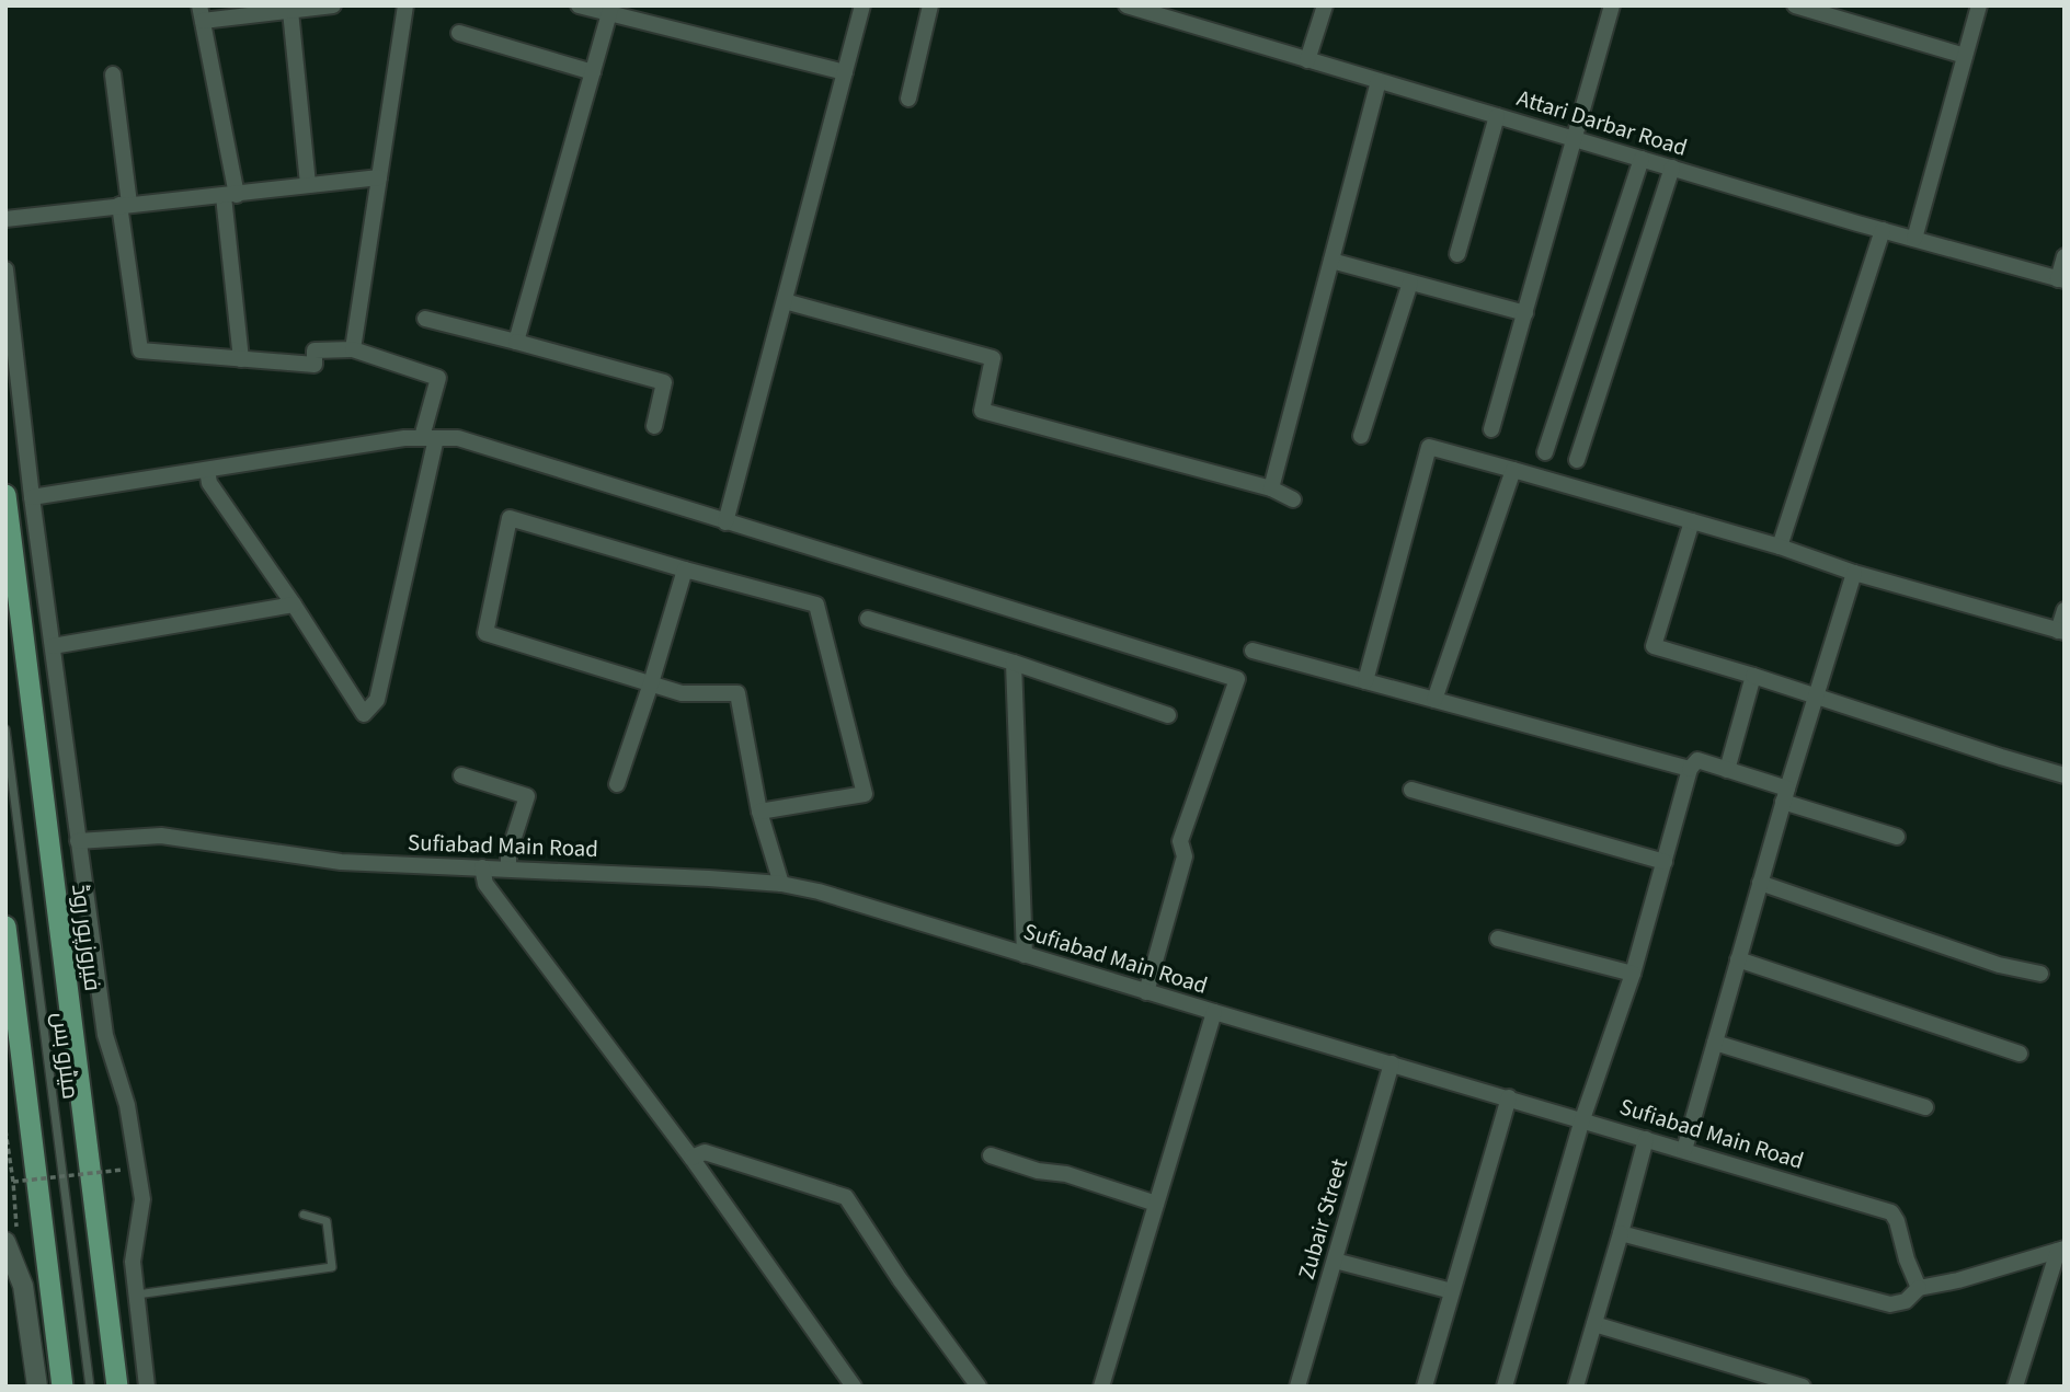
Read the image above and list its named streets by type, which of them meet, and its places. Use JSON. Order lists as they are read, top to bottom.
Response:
{
  "streets": {
    "main road": ["فیروزپور روڈ"],
    "street": ["Attari Darbar Road", "Sufiabad Main Road", "Zubair Street"],
    "lane": ["میٹرو بس"]
  },
  "crossings": [
    ["Sufiabad Main Road", "Zubair Street"]
  ]
}
